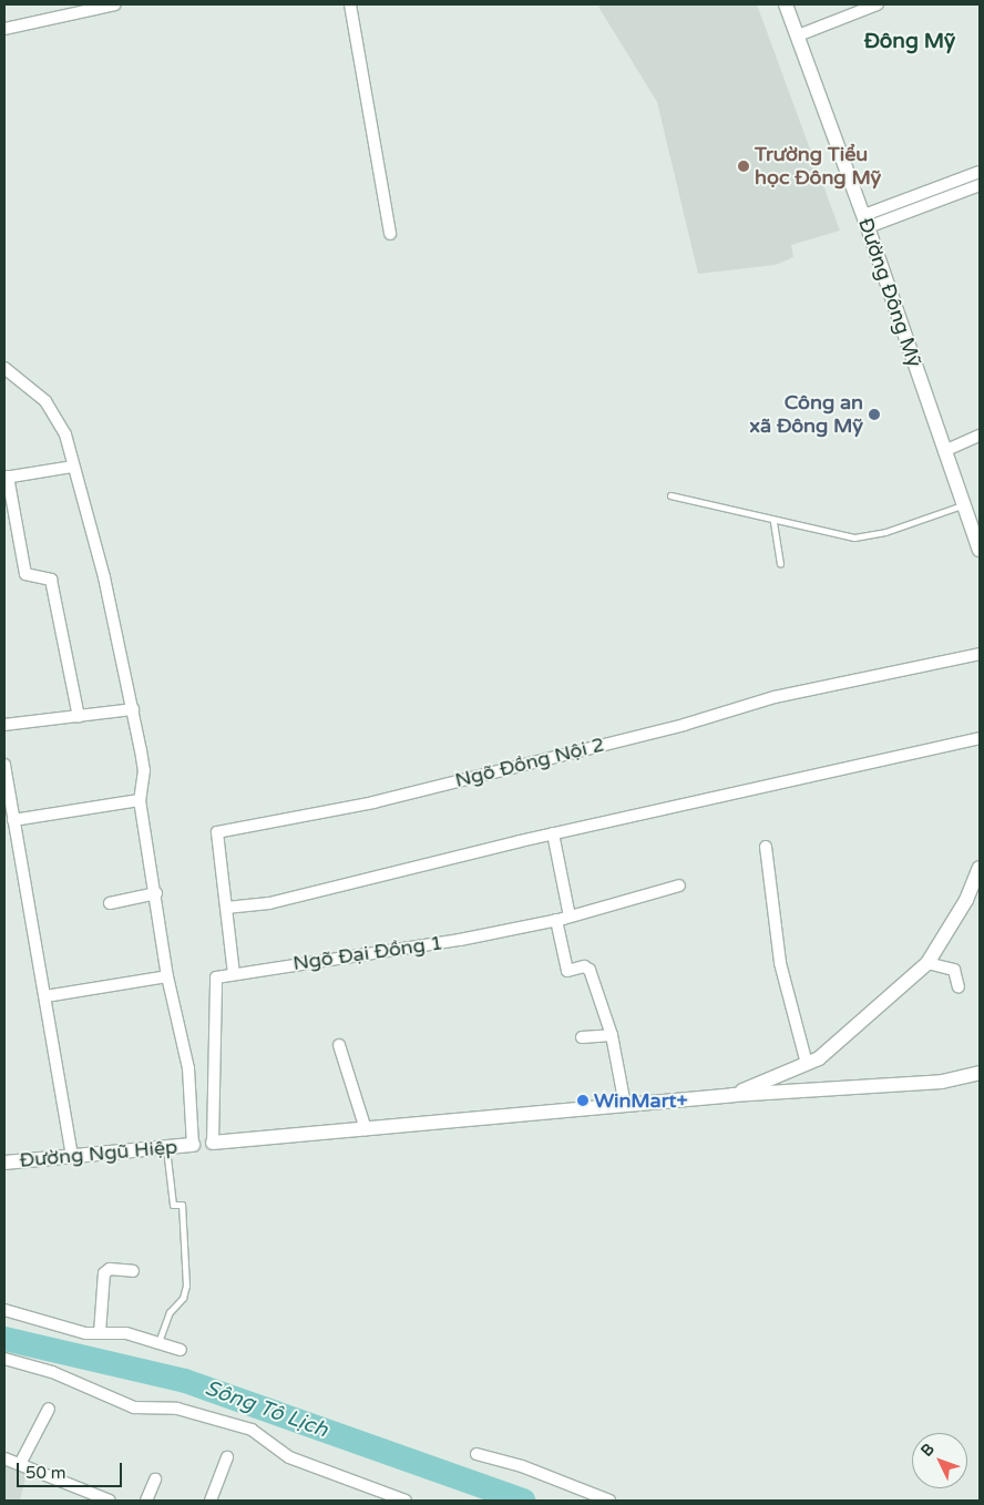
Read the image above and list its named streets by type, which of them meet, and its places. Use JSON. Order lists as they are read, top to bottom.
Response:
{
  "streets": {
    "street": [
      "Đường Đông Mỹ",
      "Ngõ Đồng Nội 2",
      "Ngõ Đại Đồng 1",
      "Đường Ngũ Hiệp"
    ]
  },
  "crossings": [
    ["Ngõ Đồng Nội 2", "Ngõ Đại Đồng 1"]
  ],
  "districts": ["Đông Mỹ"],
  "water": ["Sông Tô Lịch"],
  "places": ["Trường Tiểu học Đông Mỹ", "Công an xã Đông Mỹ", "WinMart+"],
  "scale_bar": "50 m",
  "north": "top left"
}
